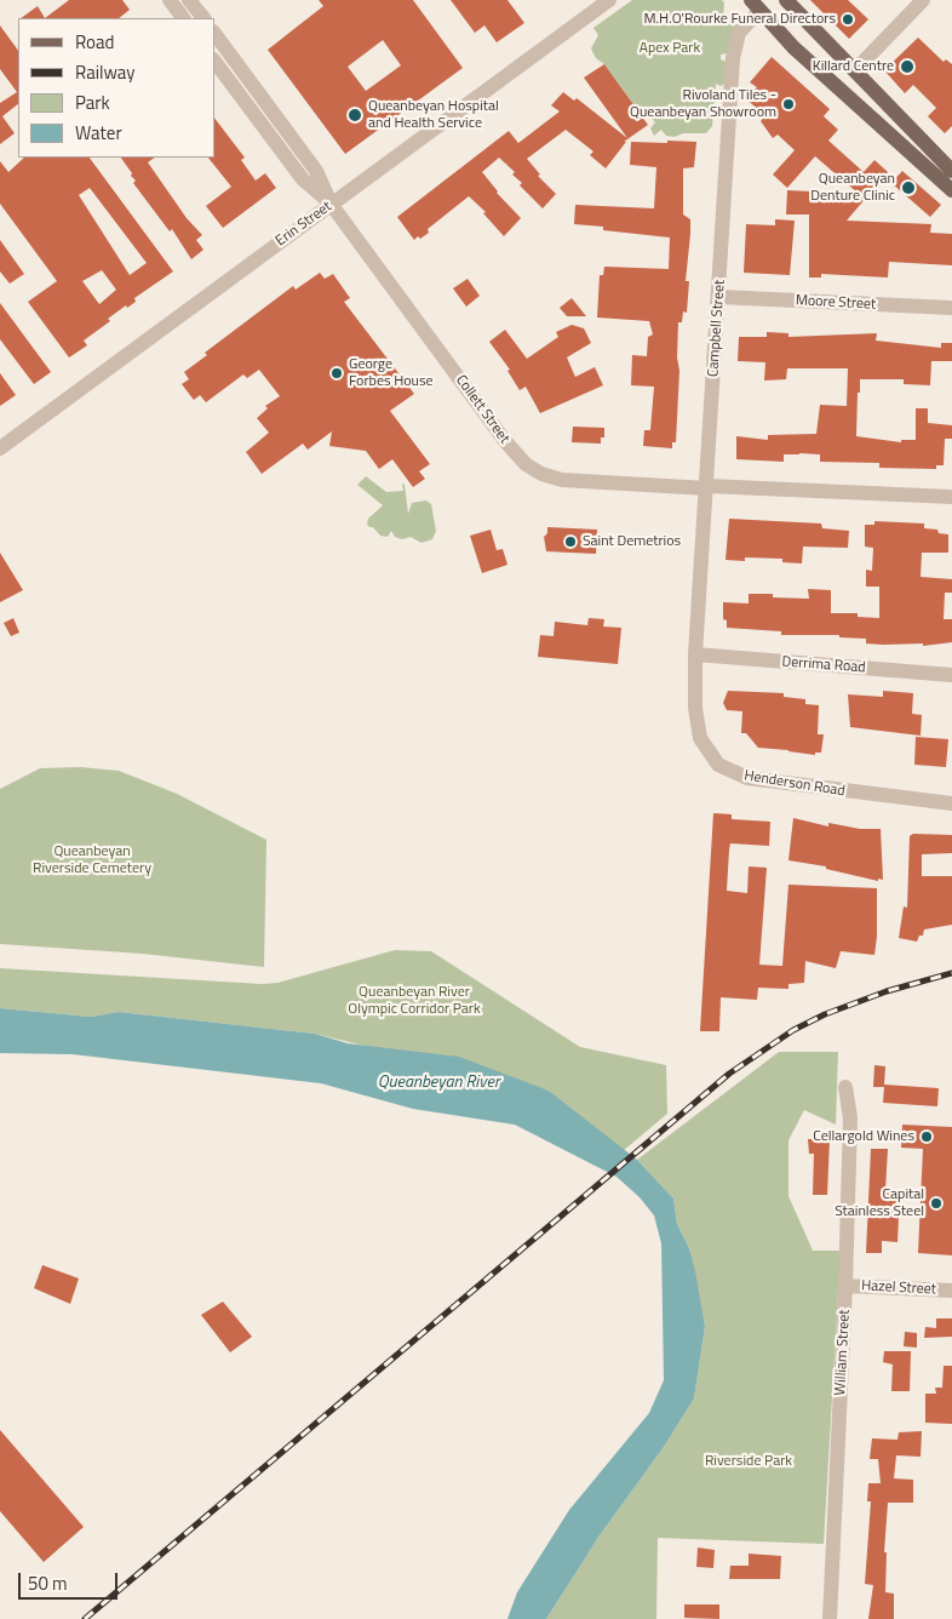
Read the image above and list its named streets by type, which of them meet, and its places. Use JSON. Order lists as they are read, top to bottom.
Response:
{
  "streets": {
    "street": [
      "Erin Street",
      "Moore Street",
      "Campbell Street",
      "Collett Street",
      "Derrima Road",
      "Henderson Road",
      "Hazel Street",
      "William Street"
    ]
  },
  "crossings": [
    ["Erin Street", "Collett Street"],
    ["Moore Street", "Campbell Street"],
    ["Campbell Street", "Collett Street"],
    ["Campbell Street", "Derrima Road"],
    ["Campbell Street", "Henderson Road"],
    ["Derrima Road", "Henderson Road"],
    ["Hazel Street", "William Street"]
  ],
  "water": ["Queanbeyan River"],
  "parks": [
    "Apex Park",
    "Queanbeyan Riverside Cemetery",
    "Queanbeyan River Olympic Corridor Park",
    "Riverside Park"
  ],
  "places": [
    "M.H.O'Rourke Funeral Directors",
    "Killard Centre",
    "Rivoland Tiles - Queanbeyan Showroom",
    "Queanbeyan Hospital and Health Service",
    "Queanbeyan Denture Clinic",
    "George Forbes House",
    "Saint Demetrios",
    "Cellargold Wines",
    "Capital Stainless Steel"
  ],
  "legend": [
    "Road",
    "Railway",
    "Park",
    "Water"
  ],
  "scale_bar": "50 m"
}
